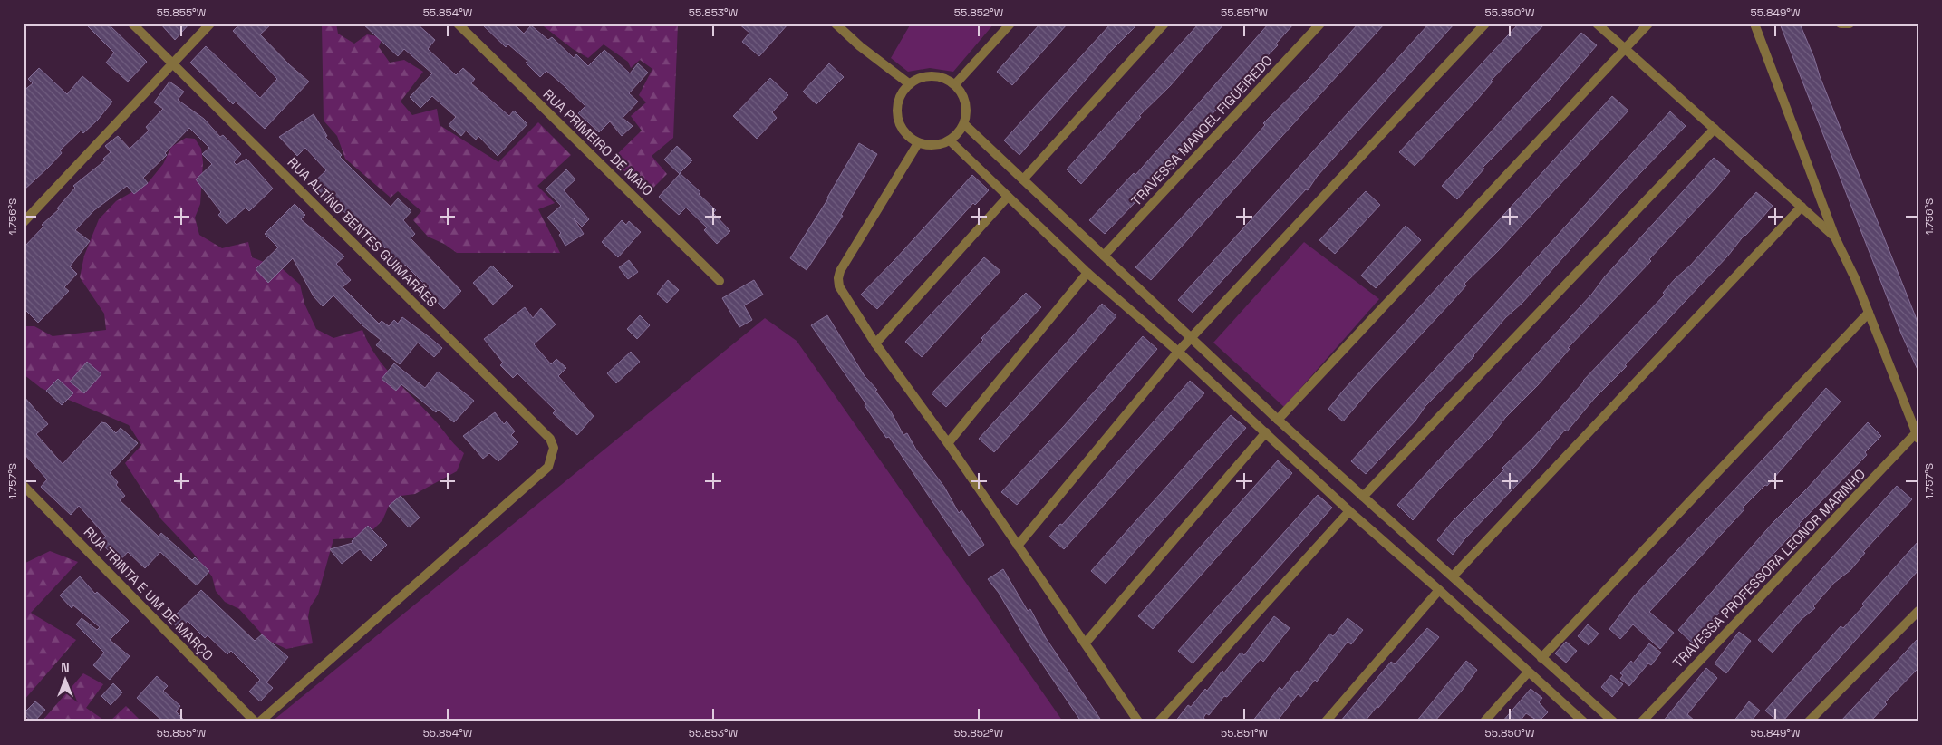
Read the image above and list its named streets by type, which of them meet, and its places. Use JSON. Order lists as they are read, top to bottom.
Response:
{
  "streets": {
    "street": [
      "TRAVESSA MANOEL FIGUEIREDO",
      "RUA PRIMEIRO DE MAIO",
      "RUA ALTÍNO BENTES GUIMARÃES",
      "TRAVESSA PROFESSORA LEONOR MARINHO",
      "RUA TRINTA E UM DE MARÇO"
    ]
  },
  "north": "top",
  "coordinates": [
    "55.855°W",
    "55.854°W",
    "55.853°W",
    "55.852°W",
    "55.851°W",
    "55.850°W",
    "55.849°W",
    "1.756°S",
    "1.757°S"
  ]
}
